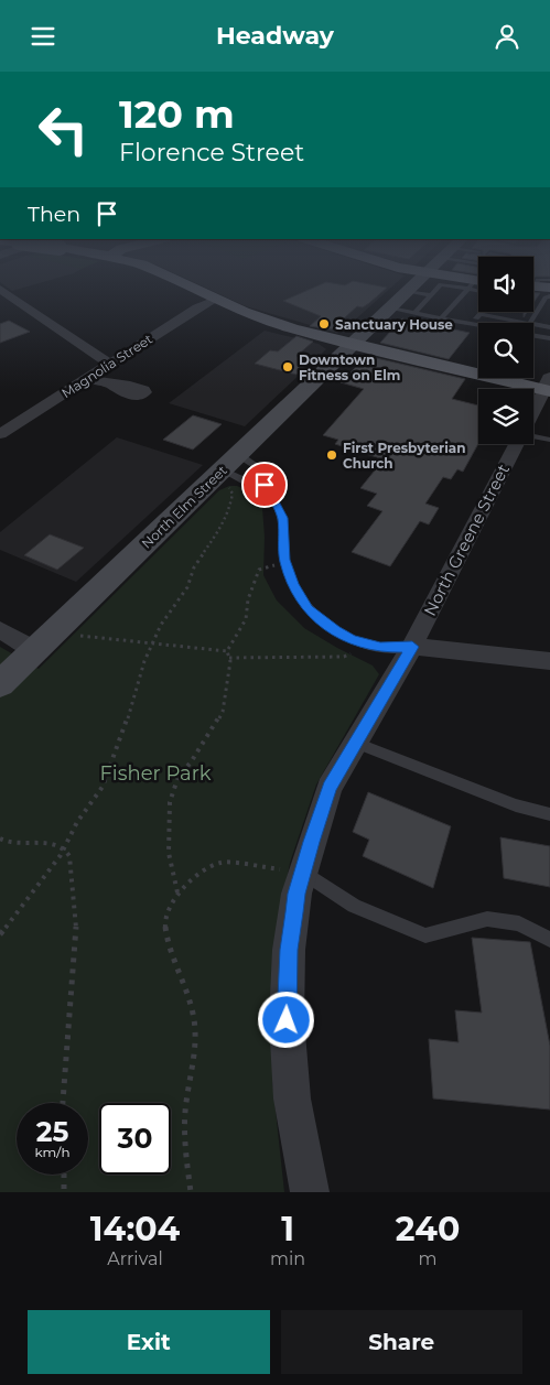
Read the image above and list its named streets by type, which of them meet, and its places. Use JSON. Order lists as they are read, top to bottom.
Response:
{
  "streets": {
    "main road": ["North Elm Street"],
    "street": ["Magnolia Street", "North Greene Street"]
  },
  "parks": ["Fisher Park"],
  "places": ["Sanctuary House", "Downtown Fitness on Elm", "First Presbyterian Church"],
  "page": {
    "header": "Headway",
    "turn": ["120 m", "Florence Street"],
    "then": "Then",
    "speed": "25 km/h",
    "limit": "30",
    "eta": [
      "14:04",
      "Arrival",
      "1",
      "min",
      "240",
      "m"
    ],
    "buttons": ["Exit", "Share"]
  }
}
